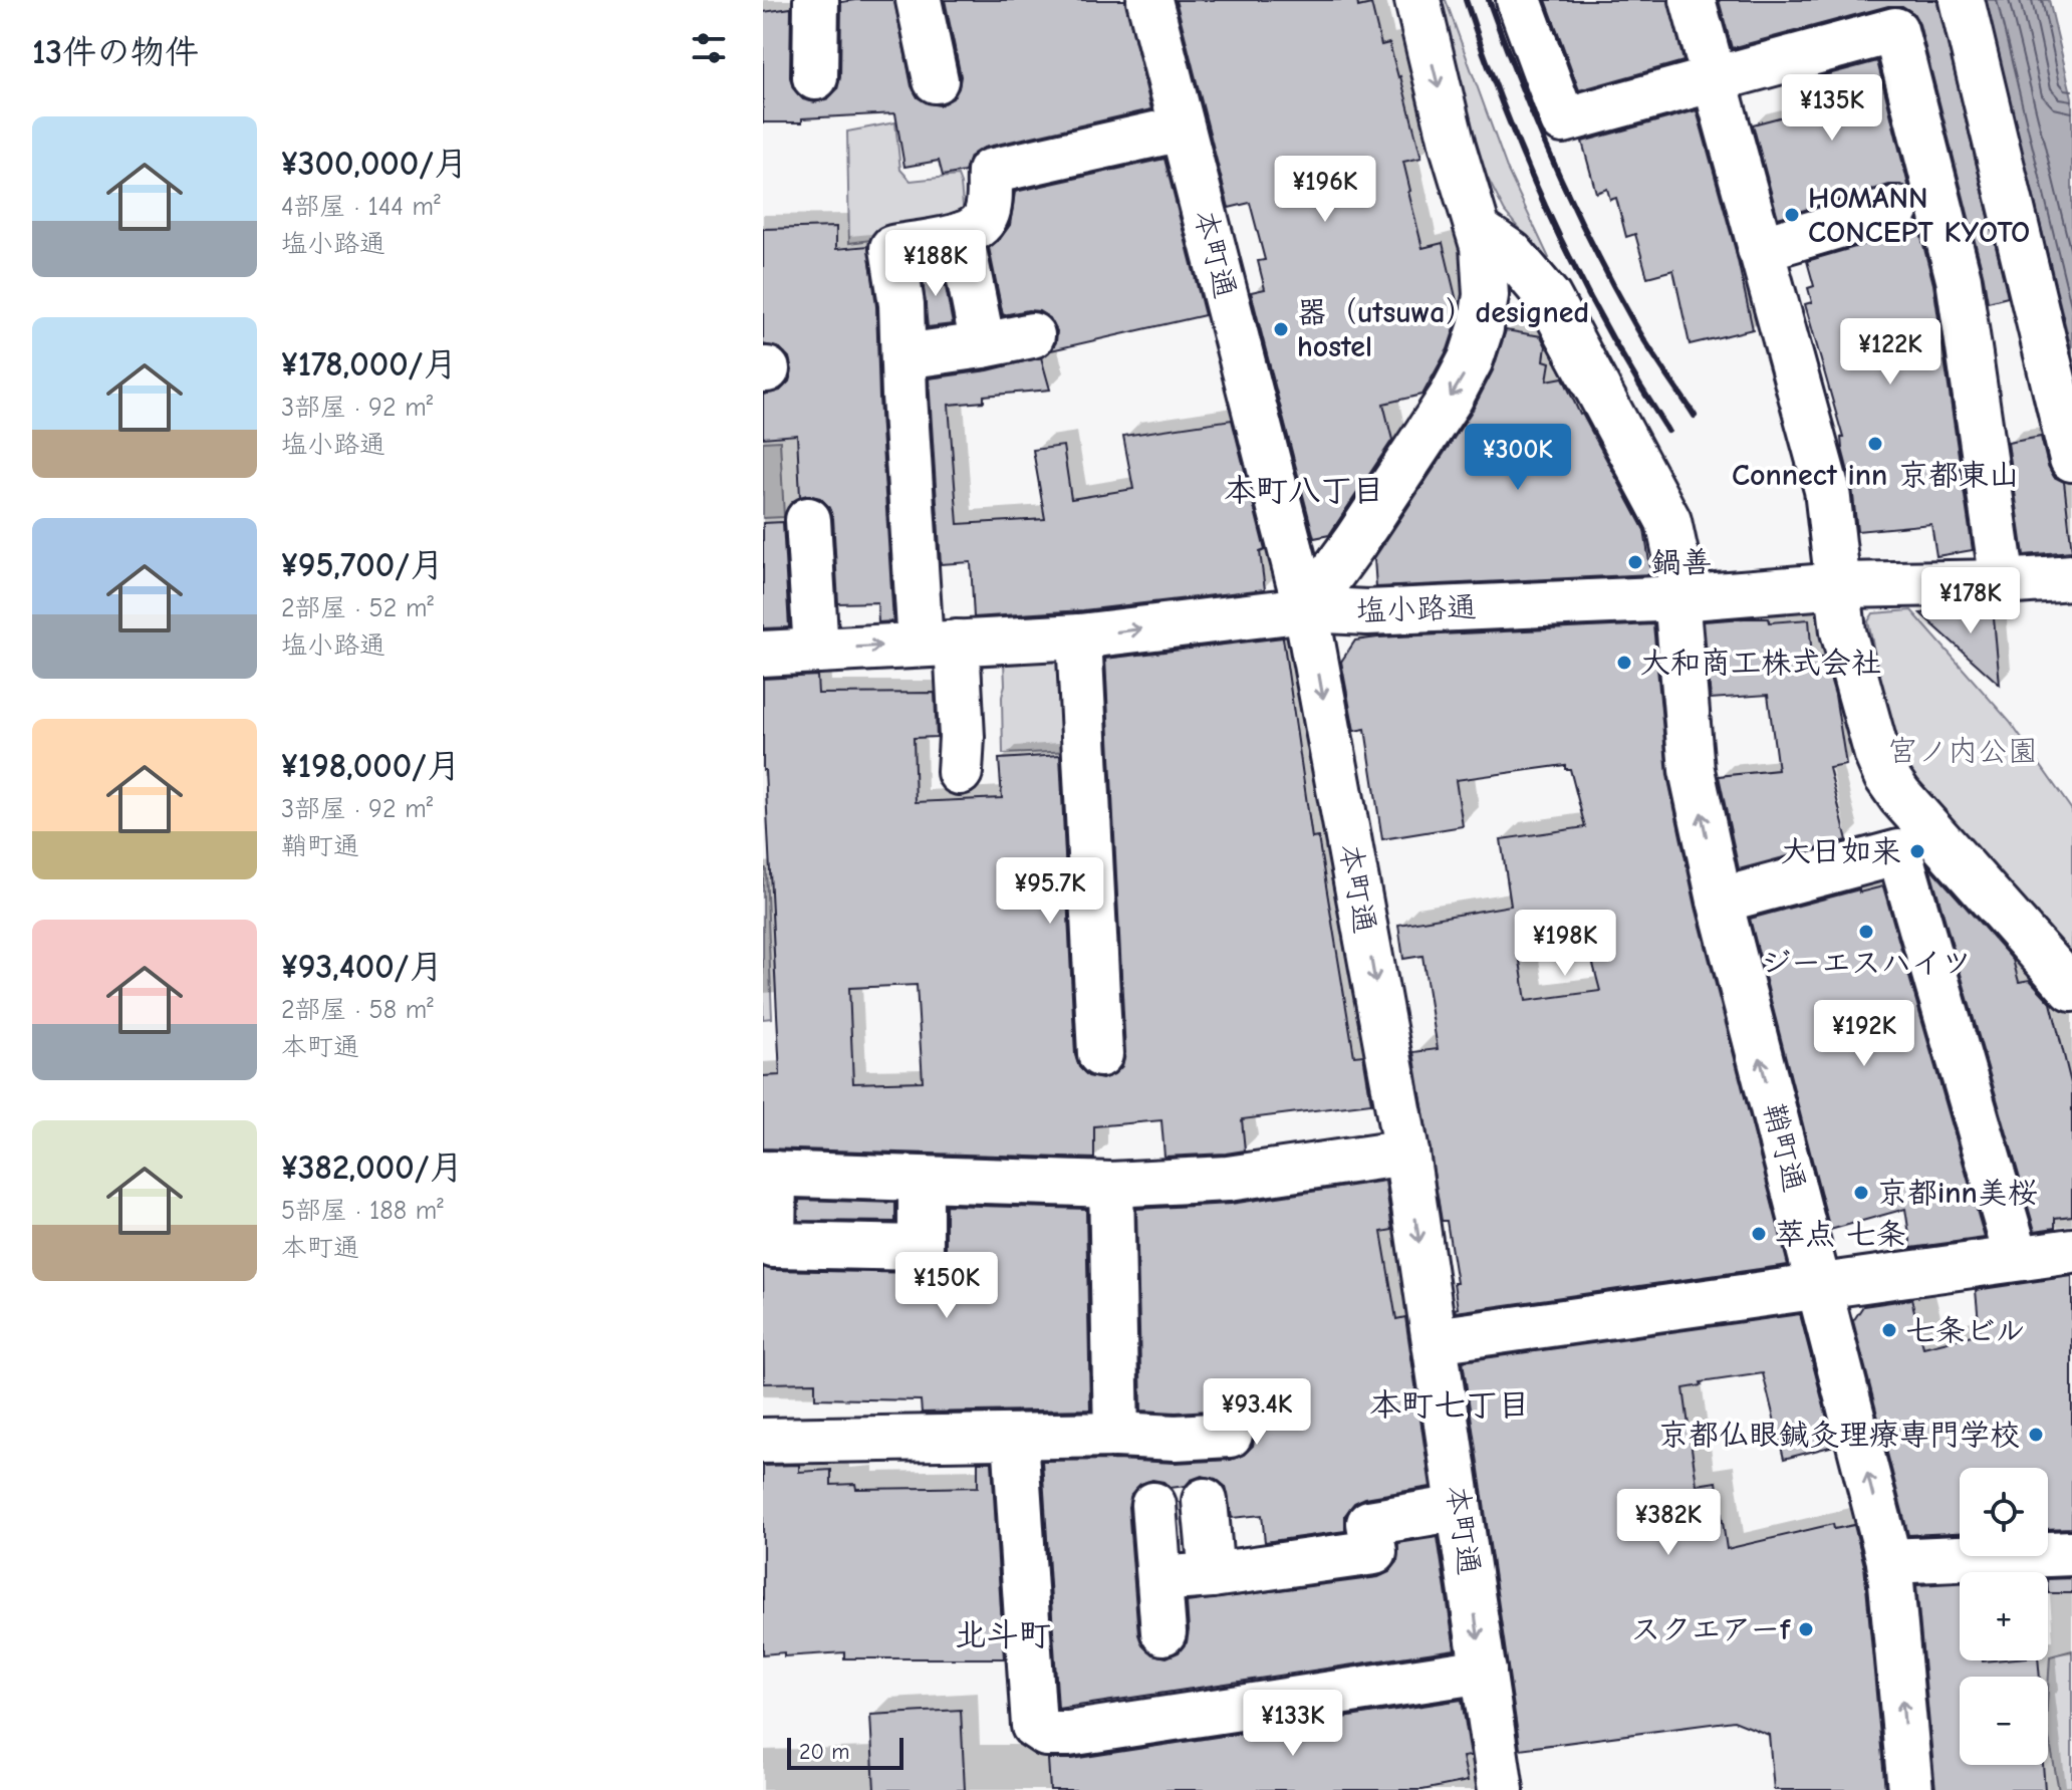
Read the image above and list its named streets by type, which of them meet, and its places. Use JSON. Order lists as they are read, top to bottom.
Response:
{
  "streets": {
    "street": ["本町通", "塩小路通", "鞘町通"]
  },
  "crossings": [
    ["本町通", "塩小路通"],
    ["塩小路通", "鞘町通"]
  ],
  "districts": ["本町八丁目", "本町七丁目", "北斗町"],
  "parks": ["宮ノ内公園"],
  "places": [
    "HOMANN CONCEPT KYOTO",
    "器（utsuwa）designed hostel",
    "Connect inn 京都東山",
    "鍋善",
    "大和商工株式会社",
    "大日如来",
    "ジーエスハイツ",
    "京都inn美桜",
    "萃点 七条",
    "七条ビル",
    "京都仏眼鍼灸理療専門学校",
    "スクエアーf"
  ],
  "scale_bar": "20 m",
  "page": {
    "heading": "13件の物件",
    "price": [
      "¥135K",
      "¥196K",
      "¥188K",
      "¥122K",
      "¥300K",
      "¥178K",
      "¥95.7K",
      "¥198K",
      "¥192K",
      "¥150K",
      "¥93.4K",
      "¥382K",
      "¥133K"
    ],
    "list": [
      {
        "name": "¥300,000/月",
        "note": "4部屋 · 144 m² · 塩小路通"
      },
      {
        "name": "¥178,000/月",
        "note": "3部屋 · 92 m² · 塩小路通"
      },
      {
        "name": "¥95,700/月",
        "note": "2部屋 · 52 m² · 塩小路通"
      },
      {
        "name": "¥198,000/月",
        "note": "3部屋 · 92 m² · 鞘町通"
      },
      {
        "name": "¥93,400/月",
        "note": "2部屋 · 58 m² · 本町通"
      },
      {
        "name": "¥382,000/月",
        "note": "5部屋 · 188 m² · 本町通"
      }
    ],
    "map_buttons": ["+", "−"],
    "scale": "20 m"
  }
}
